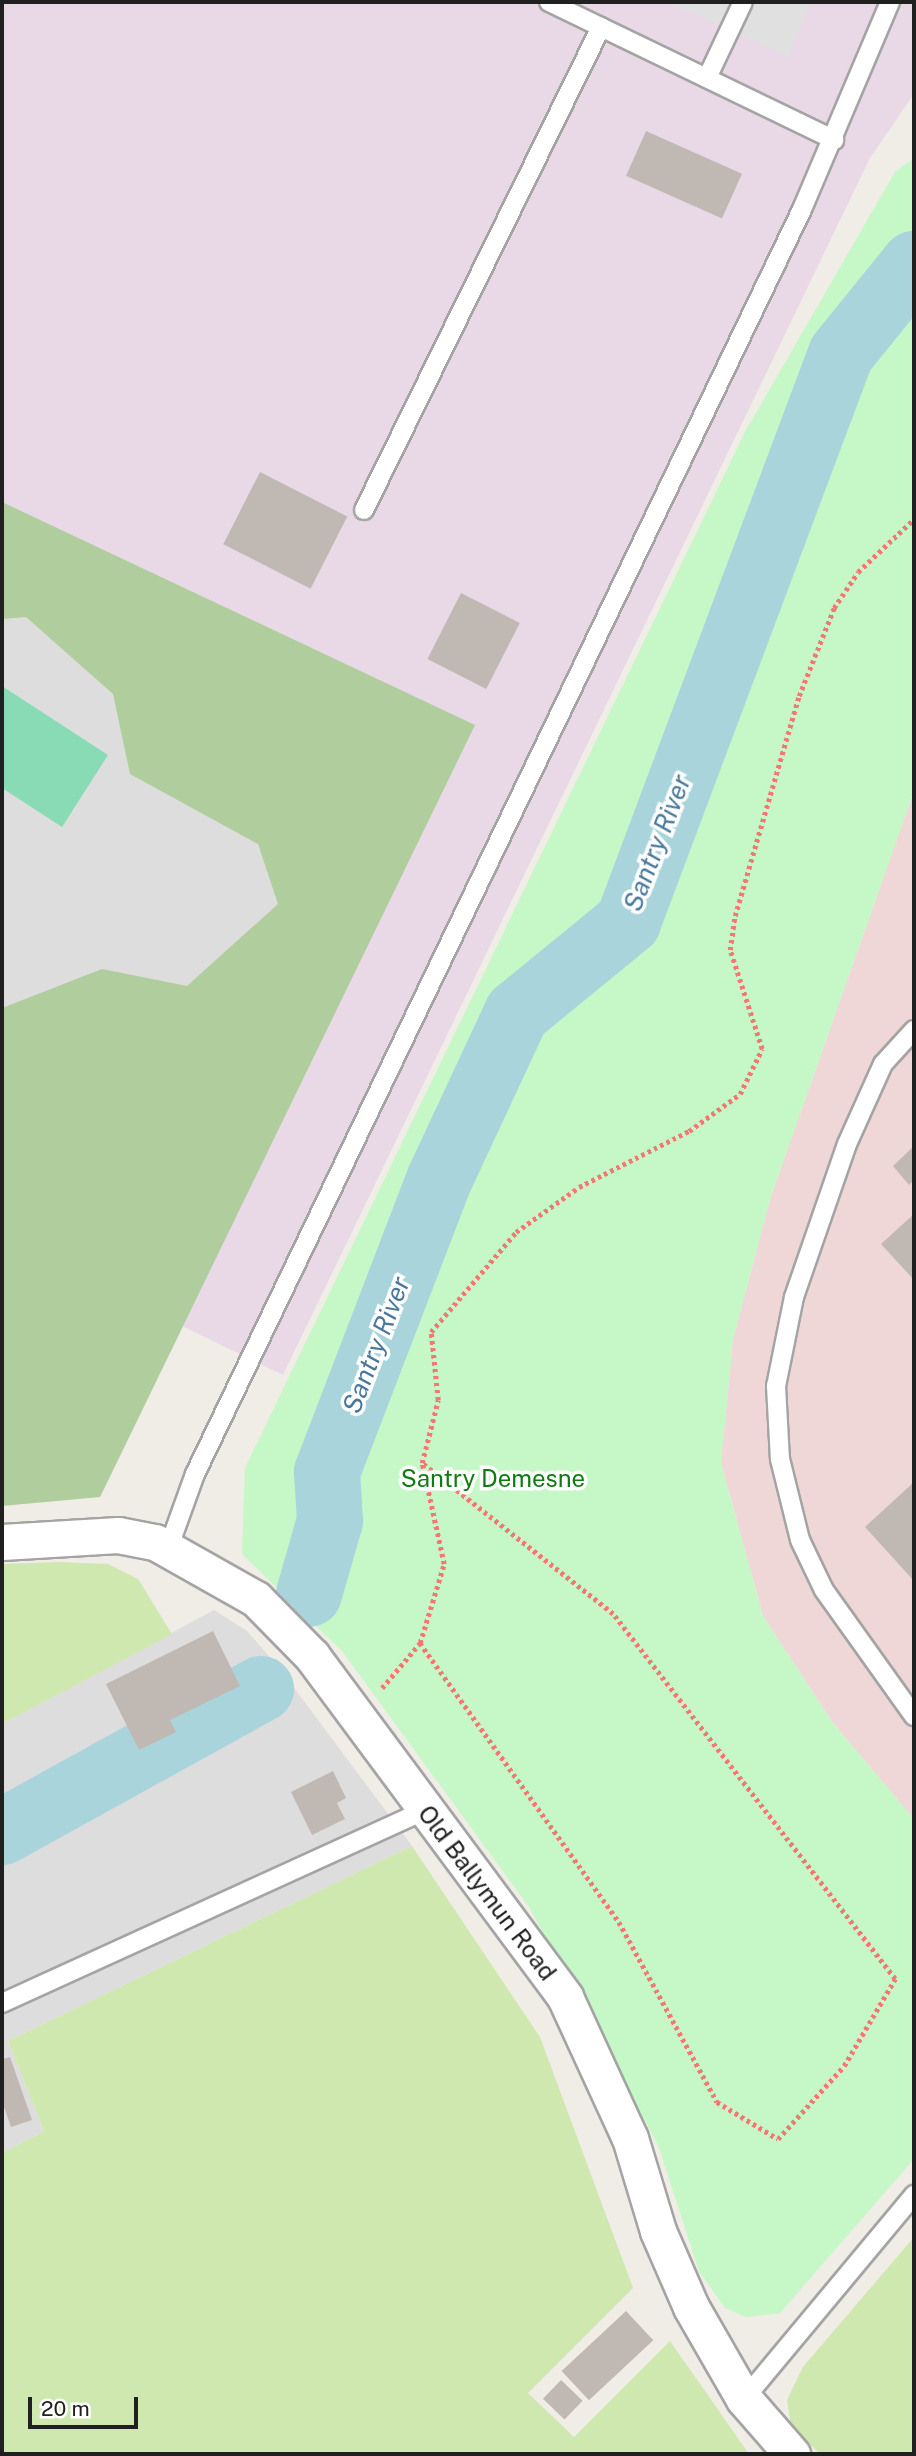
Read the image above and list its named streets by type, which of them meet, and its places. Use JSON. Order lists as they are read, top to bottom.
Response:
{
  "streets": {
    "street": ["Old Ballymun Road"]
  },
  "water": ["Santry River"],
  "parks": ["Santry Demesne"],
  "scale_bar": "20 m"
}
